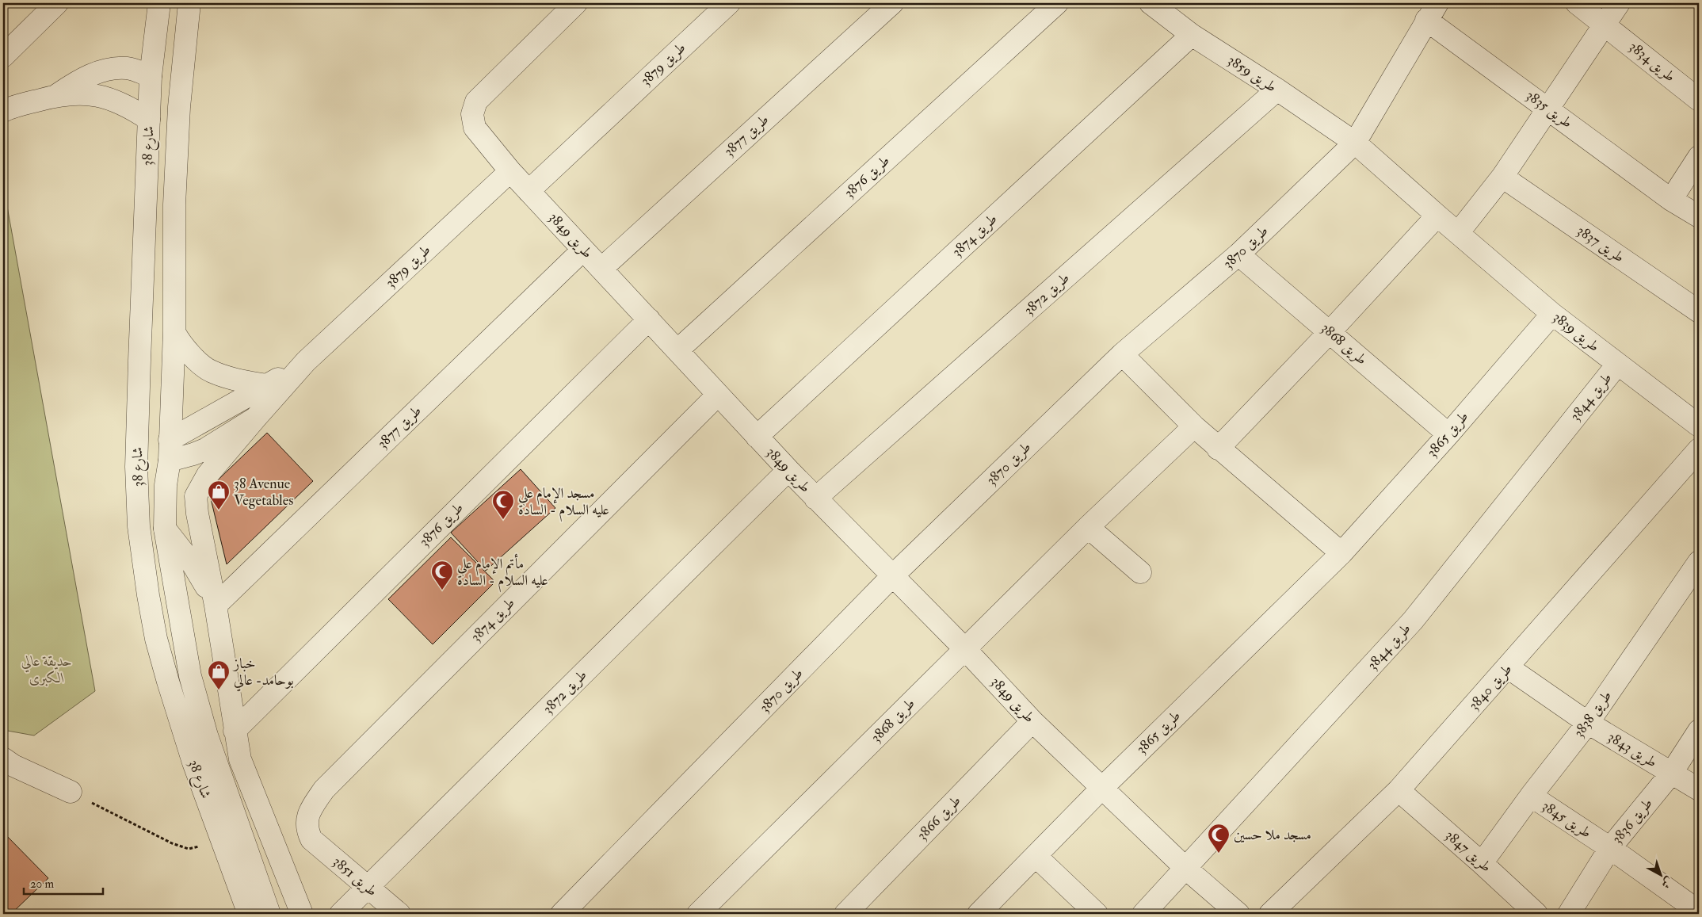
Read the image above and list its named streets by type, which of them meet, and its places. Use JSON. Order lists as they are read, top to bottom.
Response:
{
  "streets": {
    "street": [
      "طريق 3834",
      "طريق 3879",
      "طريق 3859",
      "طريق 3835",
      "طريق 3877",
      "شارع 38",
      "طريق 3876",
      "طريق 3849",
      "طريق 3874",
      "طريق 3837",
      "طريق 3870",
      "طريق 3872",
      "طريق 3839",
      "طريق 3868",
      "طريق 3844",
      "طريق 3865",
      "طريق 3840",
      "طريق 3838",
      "طريق 3843",
      "طريق 3866",
      "طريق 3845",
      "طريق 3836",
      "طريق 3847",
      "طريق 3851"
    ]
  },
  "crossings": [
    ["طريق 3879", "طريق 3849"],
    ["طريق 3859", "طريق 3874"],
    ["طريق 3859", "طريق 3870"],
    ["طريق 3859", "طريق 3872"],
    ["طريق 3859", "طريق 3839"],
    ["طريق 3835", "طريق 3870"],
    ["طريق 3877", "طريق 3849"],
    ["طريق 3876", "طريق 3849"],
    ["طريق 3849", "طريق 3874"],
    ["طريق 3849", "طريق 3870"],
    ["طريق 3849", "طريق 3872"],
    ["طريق 3849", "طريق 3868"],
    ["طريق 3849", "طريق 3844"],
    ["طريق 3849", "طريق 3865"],
    ["طريق 3849", "طريق 3866"],
    ["طريق 3874", "طريق 3851"],
    ["طريق 3870", "طريق 3839"],
    ["طريق 3870", "طريق 3868"],
    ["طريق 3872", "طريق 3851"],
    ["طريق 3839", "طريق 3844"],
    ["طريق 3839", "طريق 3865"],
    ["طريق 3868", "طريق 3865"],
    ["طريق 3840", "طريق 3843"],
    ["طريق 3840", "طريق 3847"],
    ["طريق 3838", "طريق 3843"],
    ["طريق 3838", "طريق 3845"],
    ["طريق 3838", "طريق 3847"],
    ["طريق 3843", "طريق 3836"],
    ["طريق 3845", "طريق 3836"]
  ],
  "parks": ["حديقة عالي الكبرى"],
  "places": {
    "shop": ["38 Avenue Vegetables", "خباز بوحامد- عالي"],
    "mosque": ["مسجد الإمام علي عليه السلام - السادة", "مأتم الإمام علي عليه السلام - السادة", "مسجد ملا حسين"]
  },
  "scale_bar": "20 m",
  "north": "bottom right"
}
